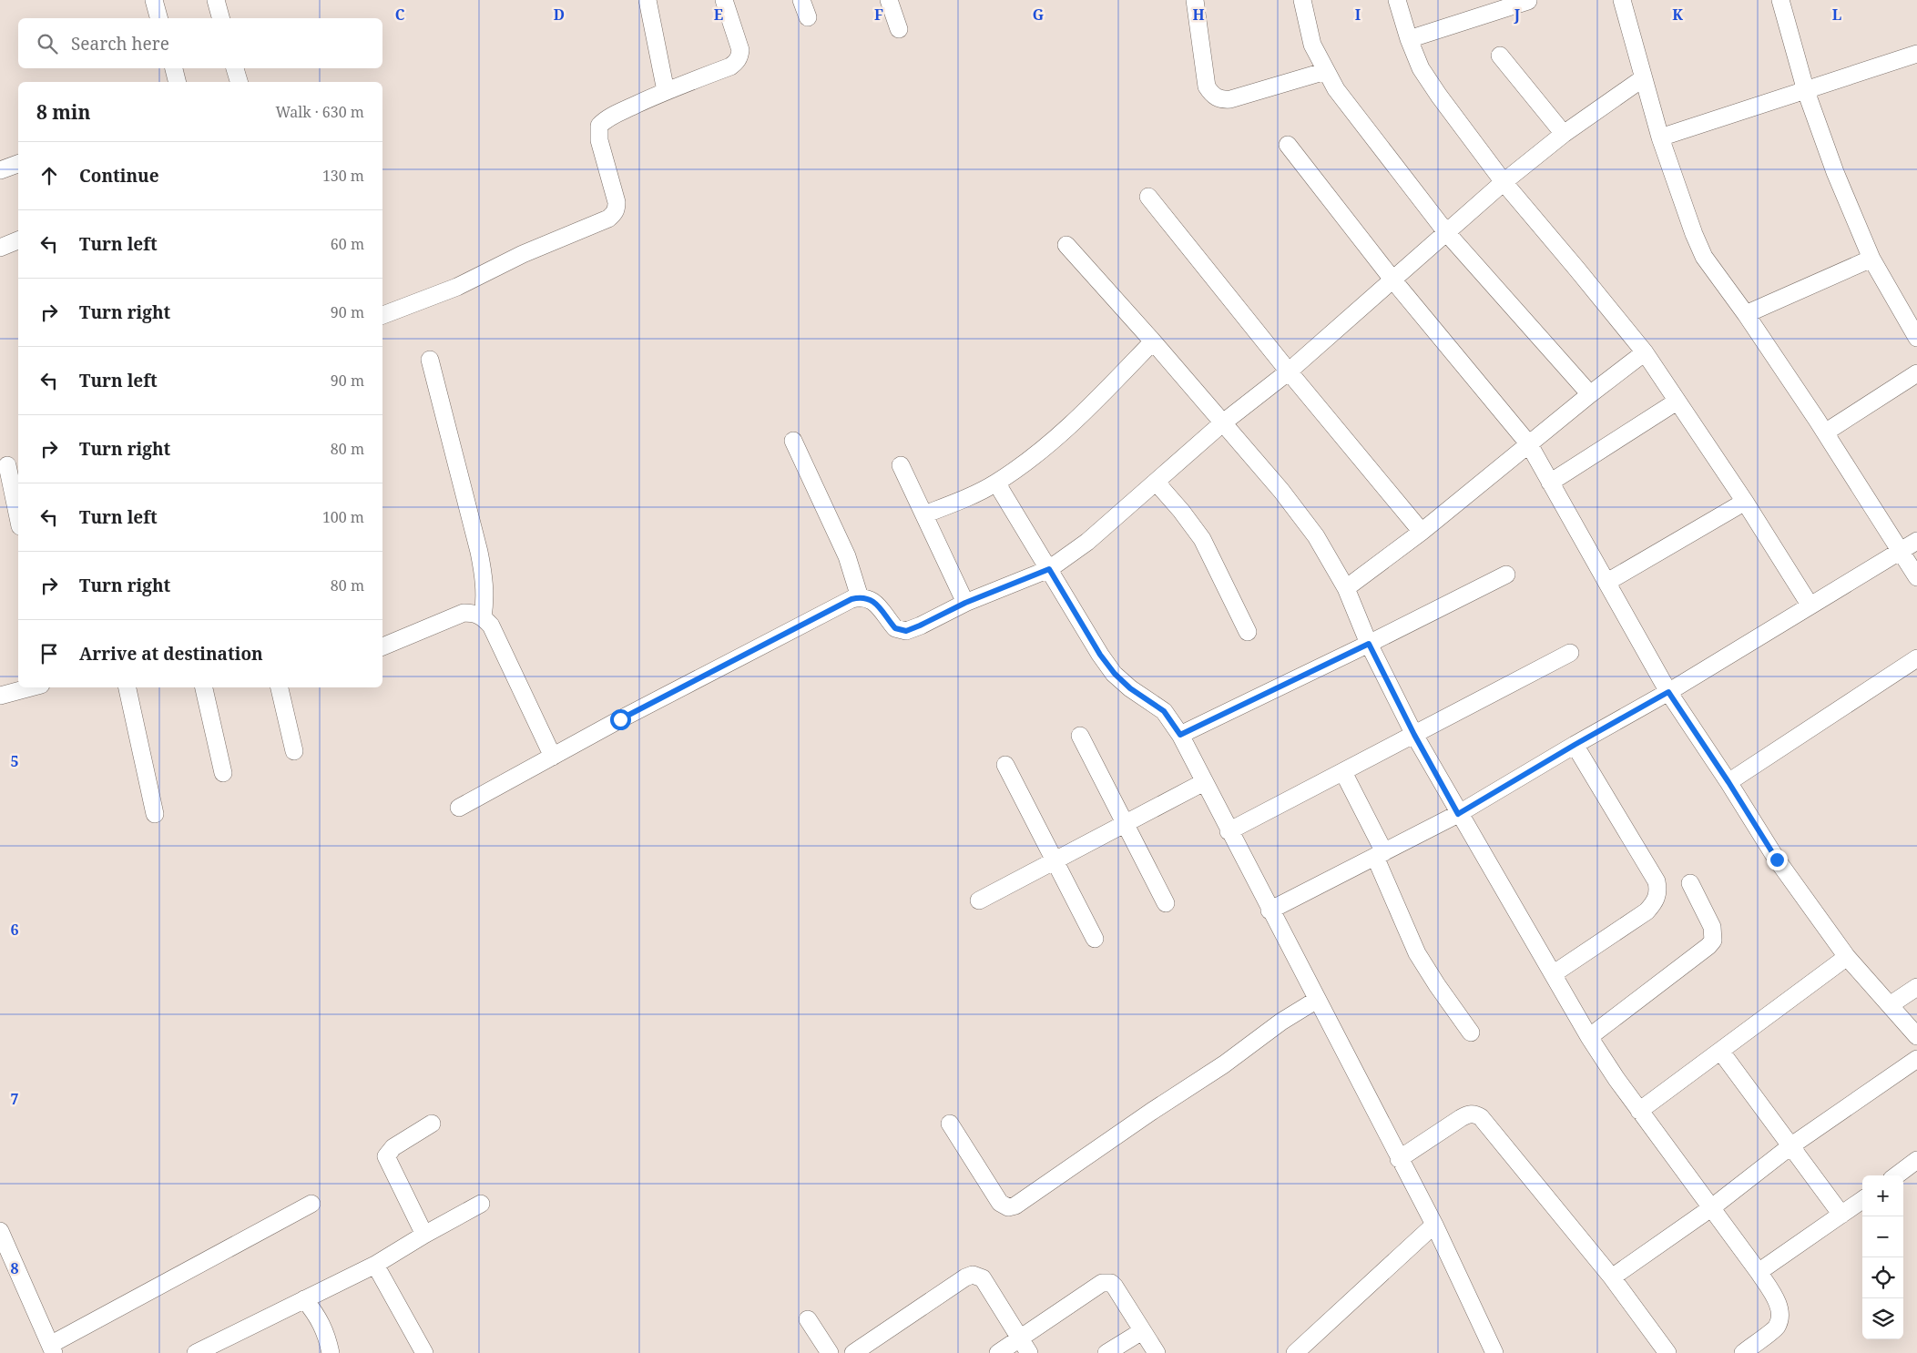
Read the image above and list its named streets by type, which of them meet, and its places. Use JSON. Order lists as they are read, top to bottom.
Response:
{
  "page": {
    "search": "Search here",
    "heading": ["8 min", "Walk · 630 m"],
    "list": [
      ["Continue", "130 m"],
      ["Turn left", "60 m"],
      ["Turn right", "90 m"],
      ["Turn left", "90 m"],
      ["Turn right", "80 m"],
      ["Turn left", "100 m"],
      ["Turn right", "80 m"],
      "Arrive at destination"
    ],
    "map_buttons": ["+", "−"]
  },
  "grid": {
    "columns": [
      "C",
      "D",
      "E",
      "F",
      "G",
      "H",
      "I",
      "J",
      "K",
      "L"
    ],
    "rows": [
      "5",
      "6",
      "7",
      "8"
    ]
  }
}
